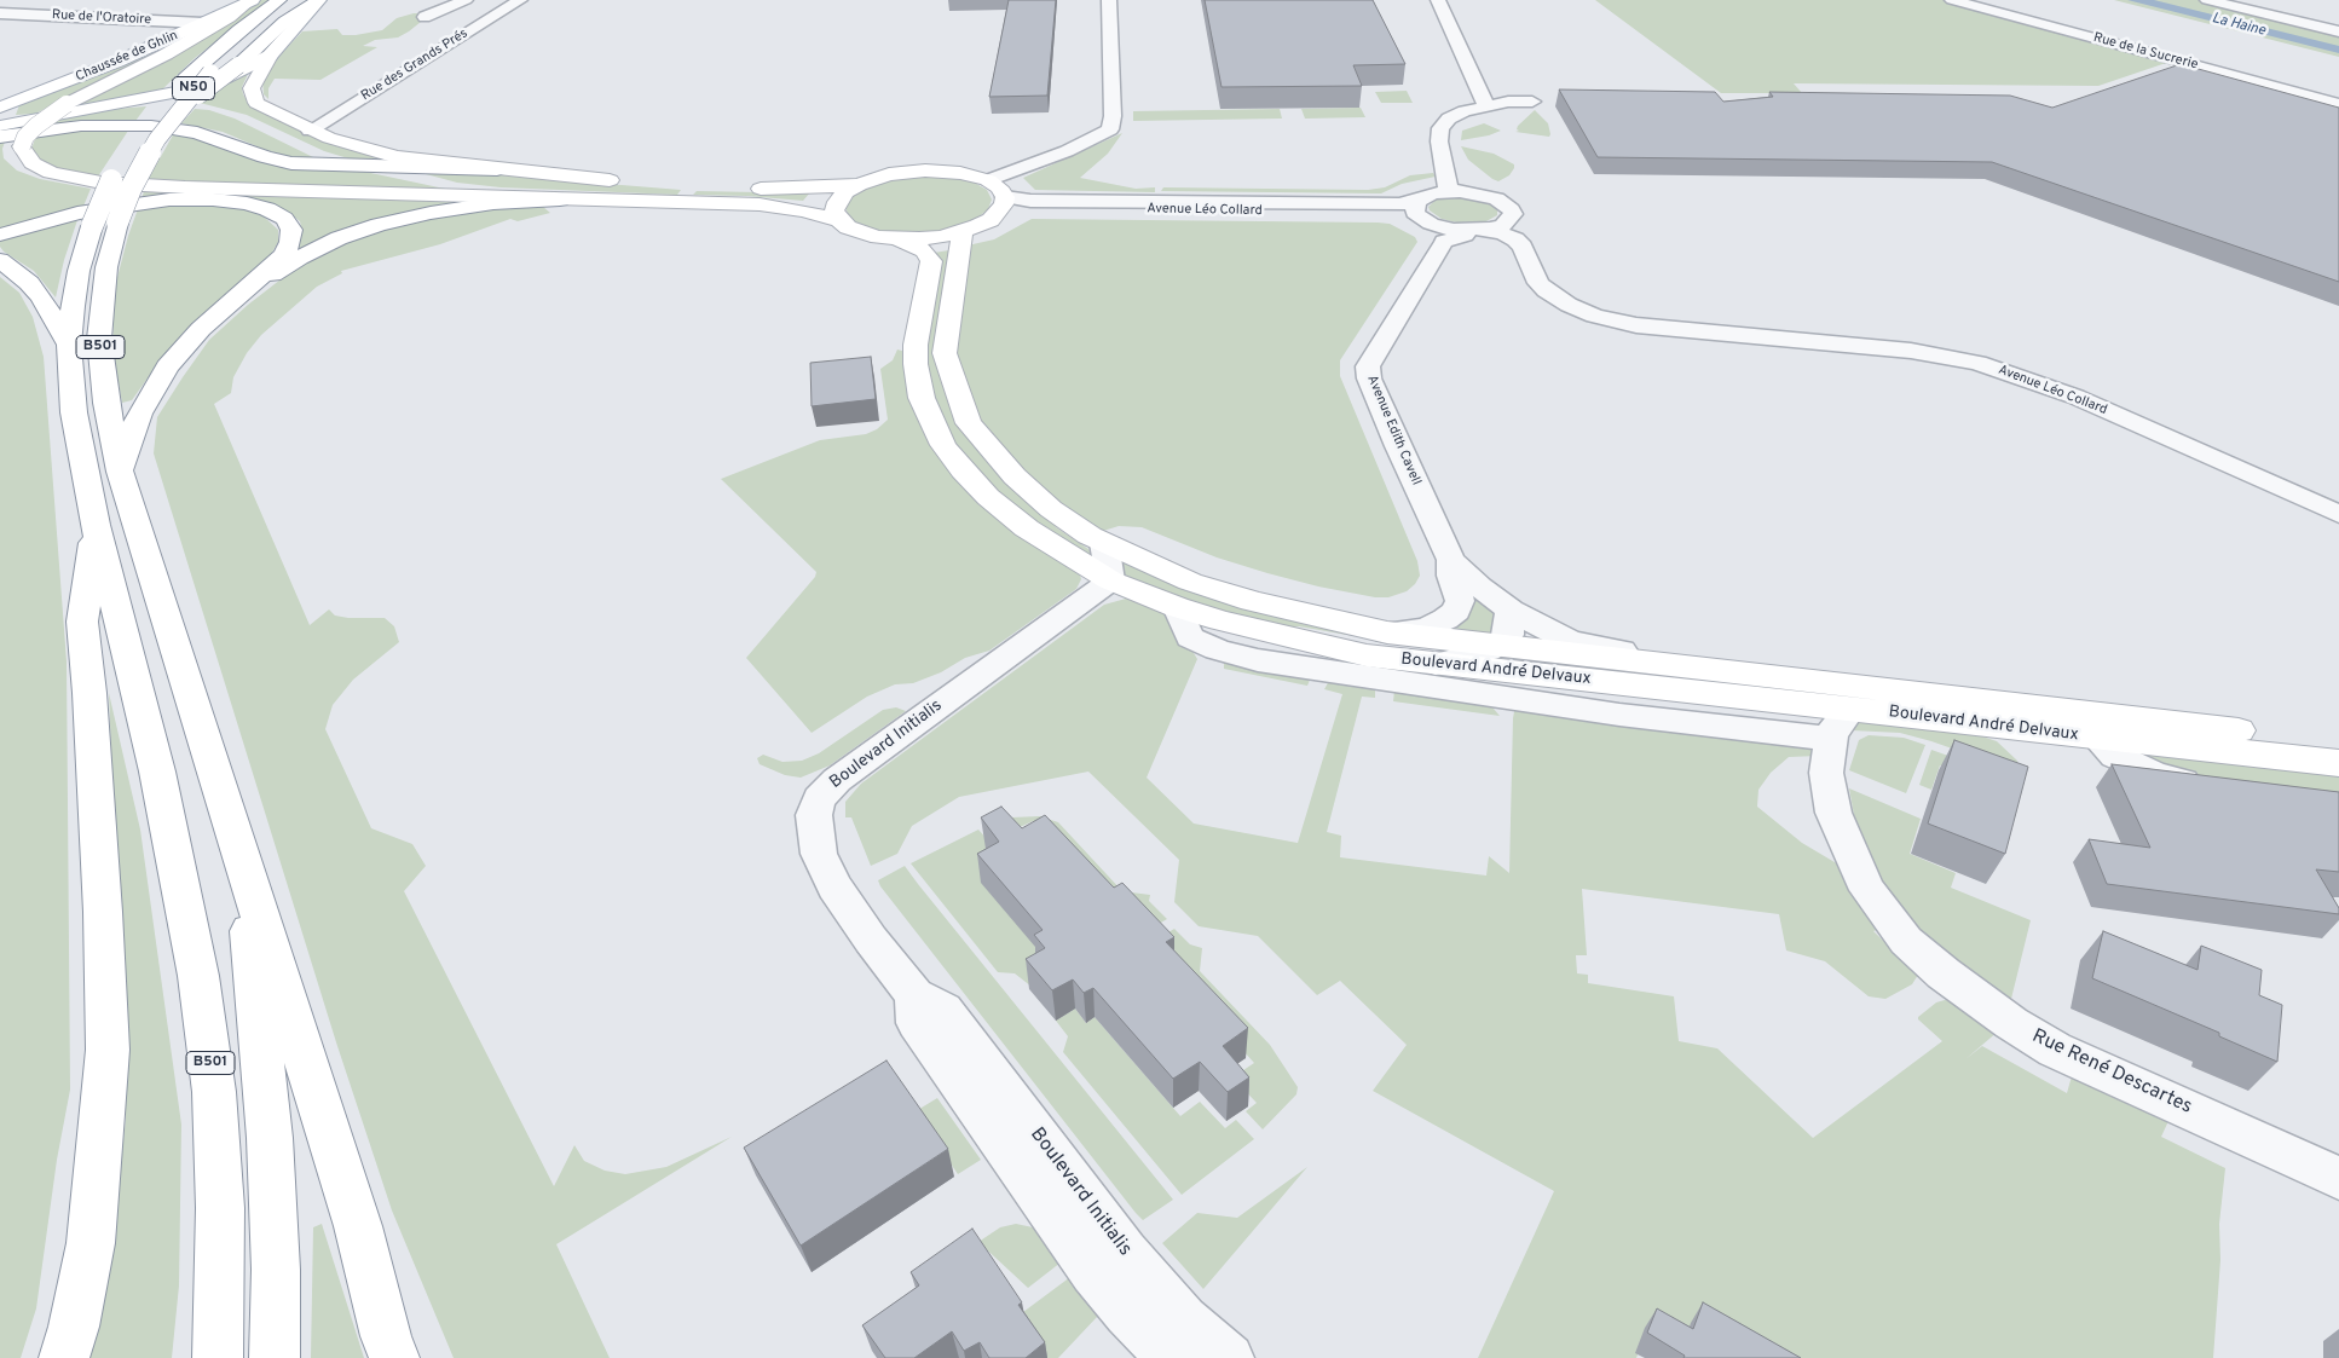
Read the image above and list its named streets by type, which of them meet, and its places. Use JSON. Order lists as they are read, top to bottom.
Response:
{
  "streets": {
    "main road": [
      "Chaussée de Ghlin",
      "N50",
      "B501",
      "Boulevard André Delvaux"
    ],
    "street": [
      "Rue de l'Oratoire",
      "Rue de la Sucrerie",
      "Rue des Grands Prés",
      "Avenue Léo Collard",
      "Avenue Edith Cavell",
      "Boulevard Initialis",
      "Rue René Descartes"
    ]
  },
  "crossings": [
    ["Rue de l'Oratoire", "Chaussée de Ghlin"],
    ["Avenue Léo Collard", "Avenue Edith Cavell"],
    ["Boulevard André Delvaux", "Boulevard Initialis"],
    ["Boulevard André Delvaux", "Rue René Descartes"]
  ],
  "water": ["La Haine"]
}
